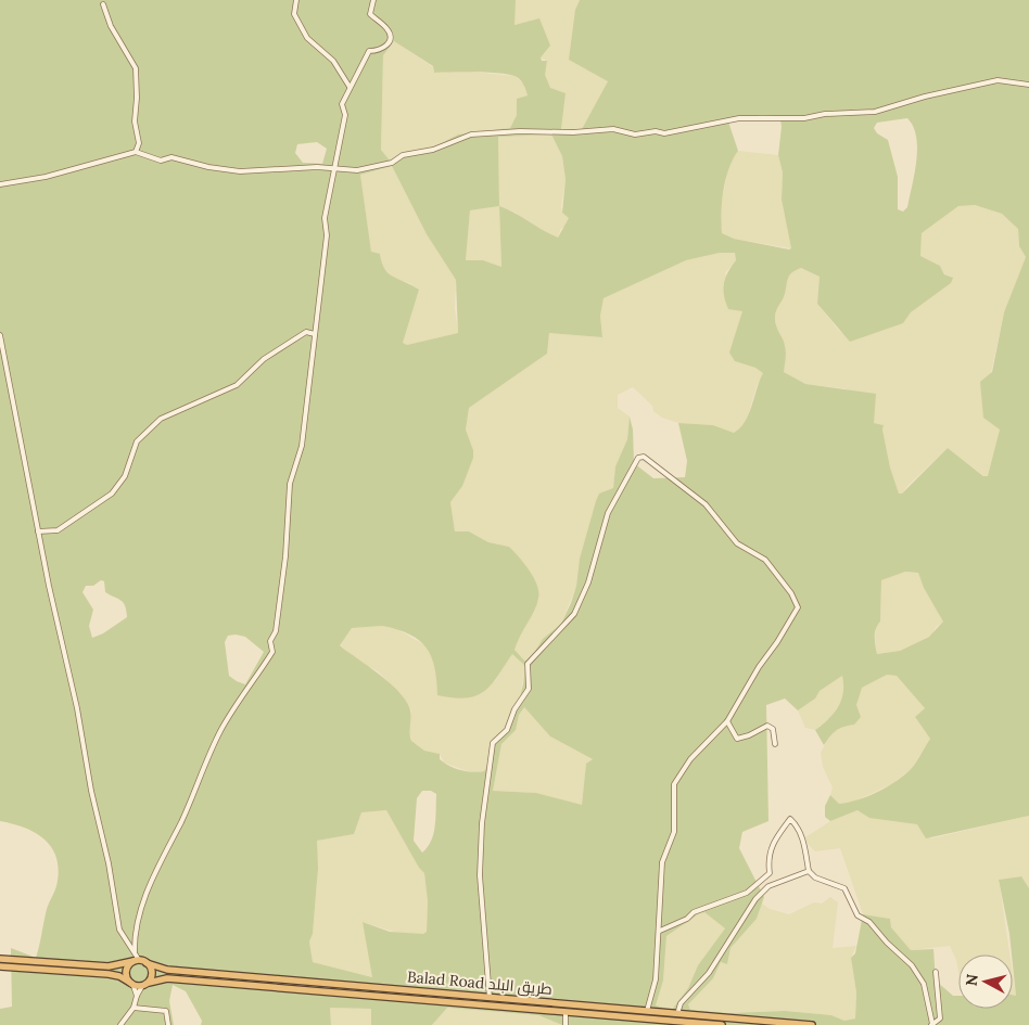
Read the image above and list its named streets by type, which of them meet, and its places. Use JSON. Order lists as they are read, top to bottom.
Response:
{
  "streets": {
    "highway": ["Balad Road طريق البلد"]
  },
  "north": "left"
}
